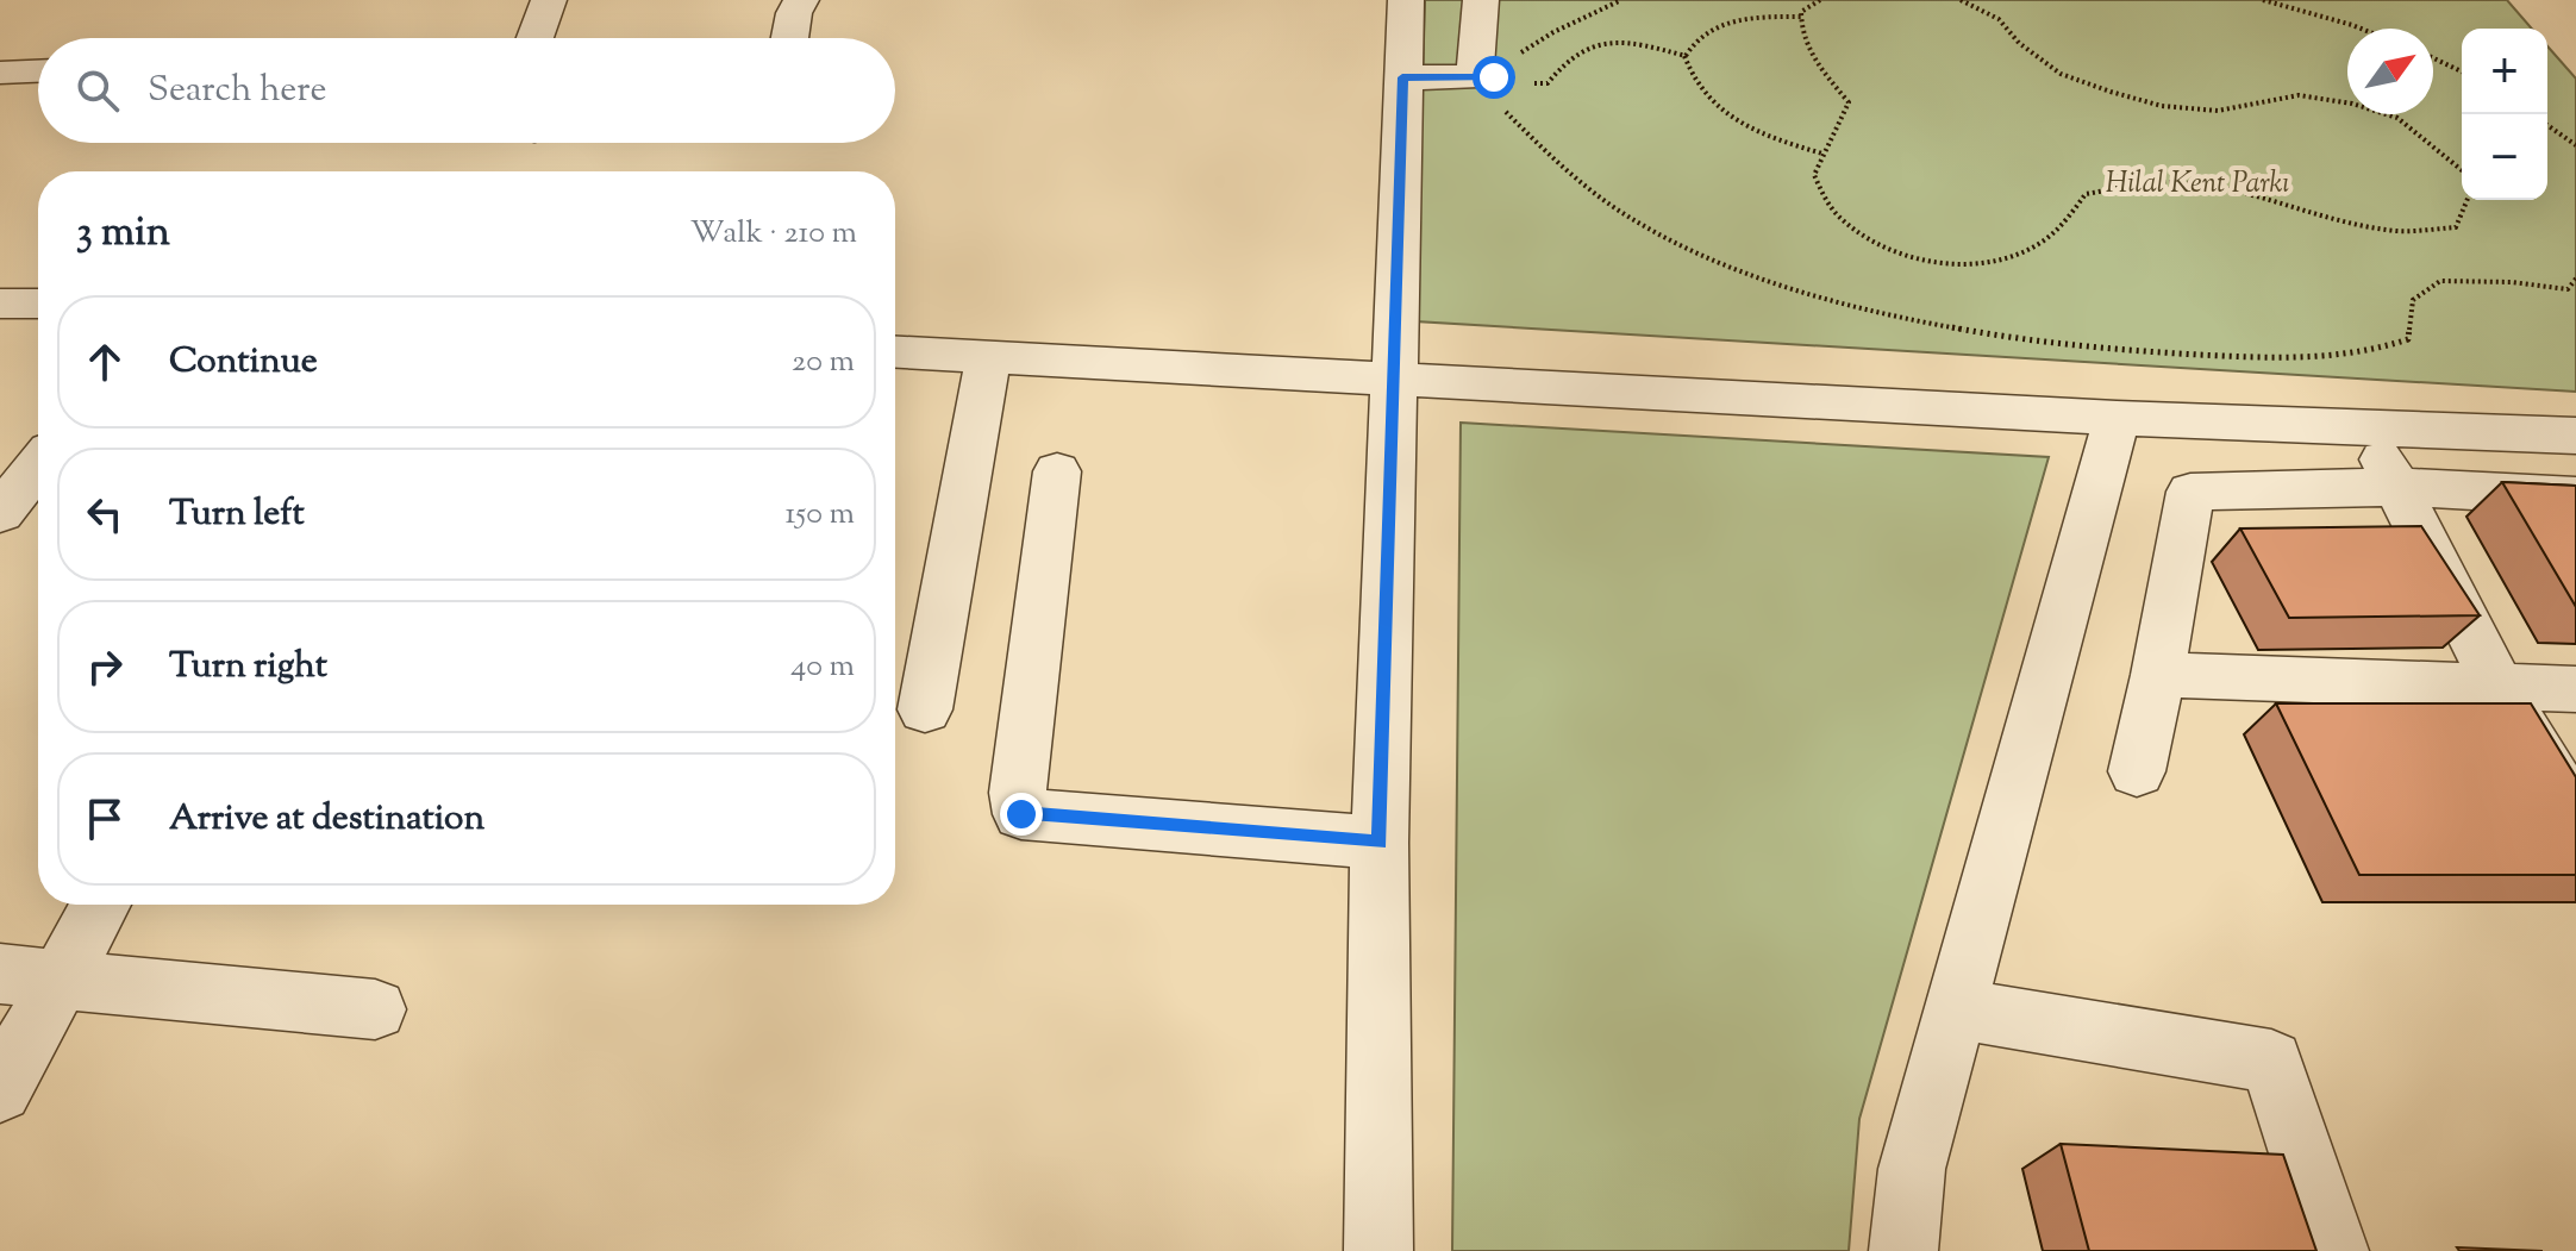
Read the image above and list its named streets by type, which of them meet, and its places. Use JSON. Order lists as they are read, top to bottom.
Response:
{
  "parks": ["Hilal Kent Parkı"],
  "north": "top right",
  "page": {
    "map_buttons": ["+", "−"],
    "search": "Search here",
    "heading": ["3 min", "Walk · 210 m"],
    "list": [
      ["Continue", "20 m"],
      ["Turn left", "150 m"],
      ["Turn right", "40 m"],
      "Arrive at destination"
    ]
  }
}
